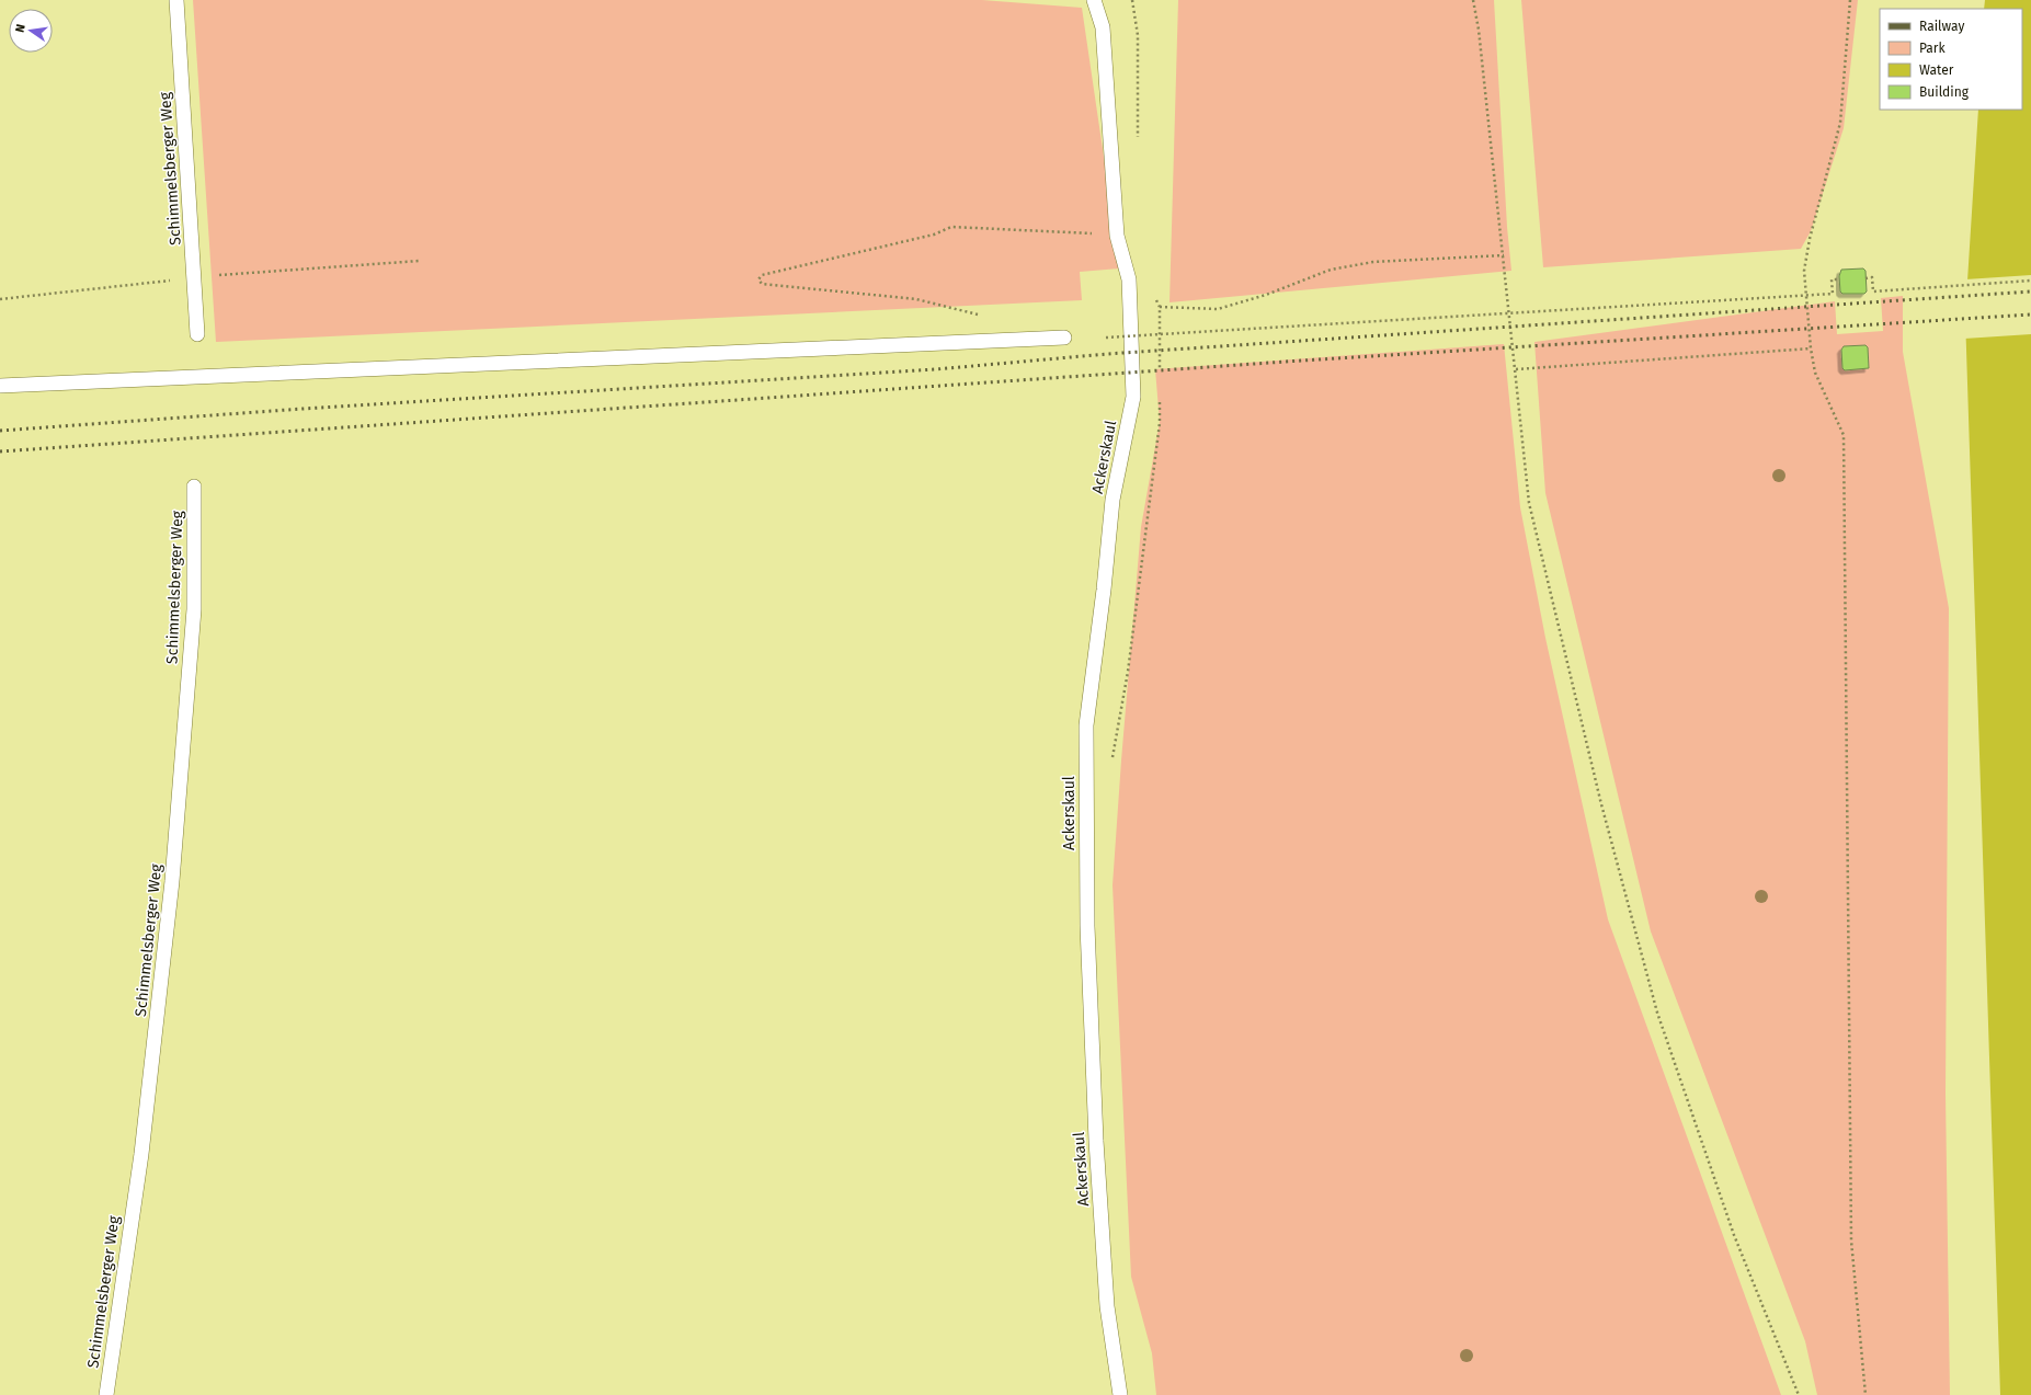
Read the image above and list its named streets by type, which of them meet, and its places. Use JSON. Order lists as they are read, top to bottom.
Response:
{
  "streets": {
    "lane": ["Schimmelsberger Weg", "Ackerskaul"]
  },
  "legend": [
    "Railway",
    "Park",
    "Water",
    "Building"
  ],
  "north": "left"
}
